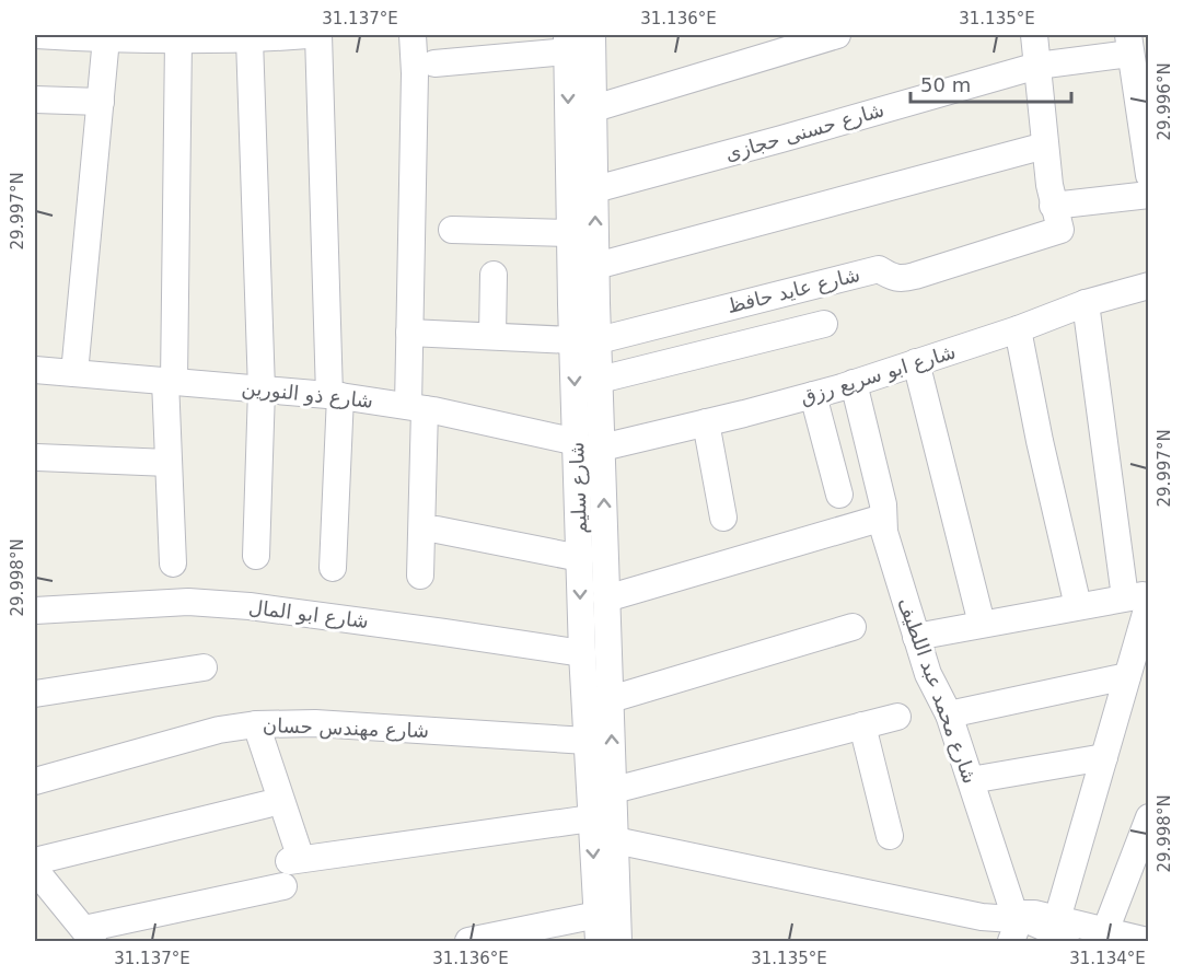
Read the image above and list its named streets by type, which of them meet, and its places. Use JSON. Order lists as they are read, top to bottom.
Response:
{
  "streets": {
    "street": [
      "شارع حسنى حجازى",
      "شارع عايد حافظ",
      "شارع ابو سريع رزق",
      "شارع ذو النورين",
      "شارع سليم",
      "شارع ابو المال",
      "شارع محمد عبد اللطيف",
      "شارع مهندس حسان"
    ]
  },
  "crossings": [
    ["شارع حسنى حجازى", "شارع سليم"],
    ["شارع عايد حافظ", "شارع سليم"],
    ["شارع ابو سريع رزق", "شارع سليم"],
    ["شارع ابو سريع رزق", "شارع محمد عبد اللطيف"],
    ["شارع ذو النورين", "شارع سليم"],
    ["شارع سليم", "شارع ابو المال"],
    ["شارع سليم", "شارع مهندس حسان"]
  ],
  "scale_bar": "50 m",
  "coordinates": [
    "31.137°E",
    "31.136°E",
    "31.135°E",
    "29.996°N",
    "29.997°N",
    "29.998°N",
    "31.134°E"
  ]
}
